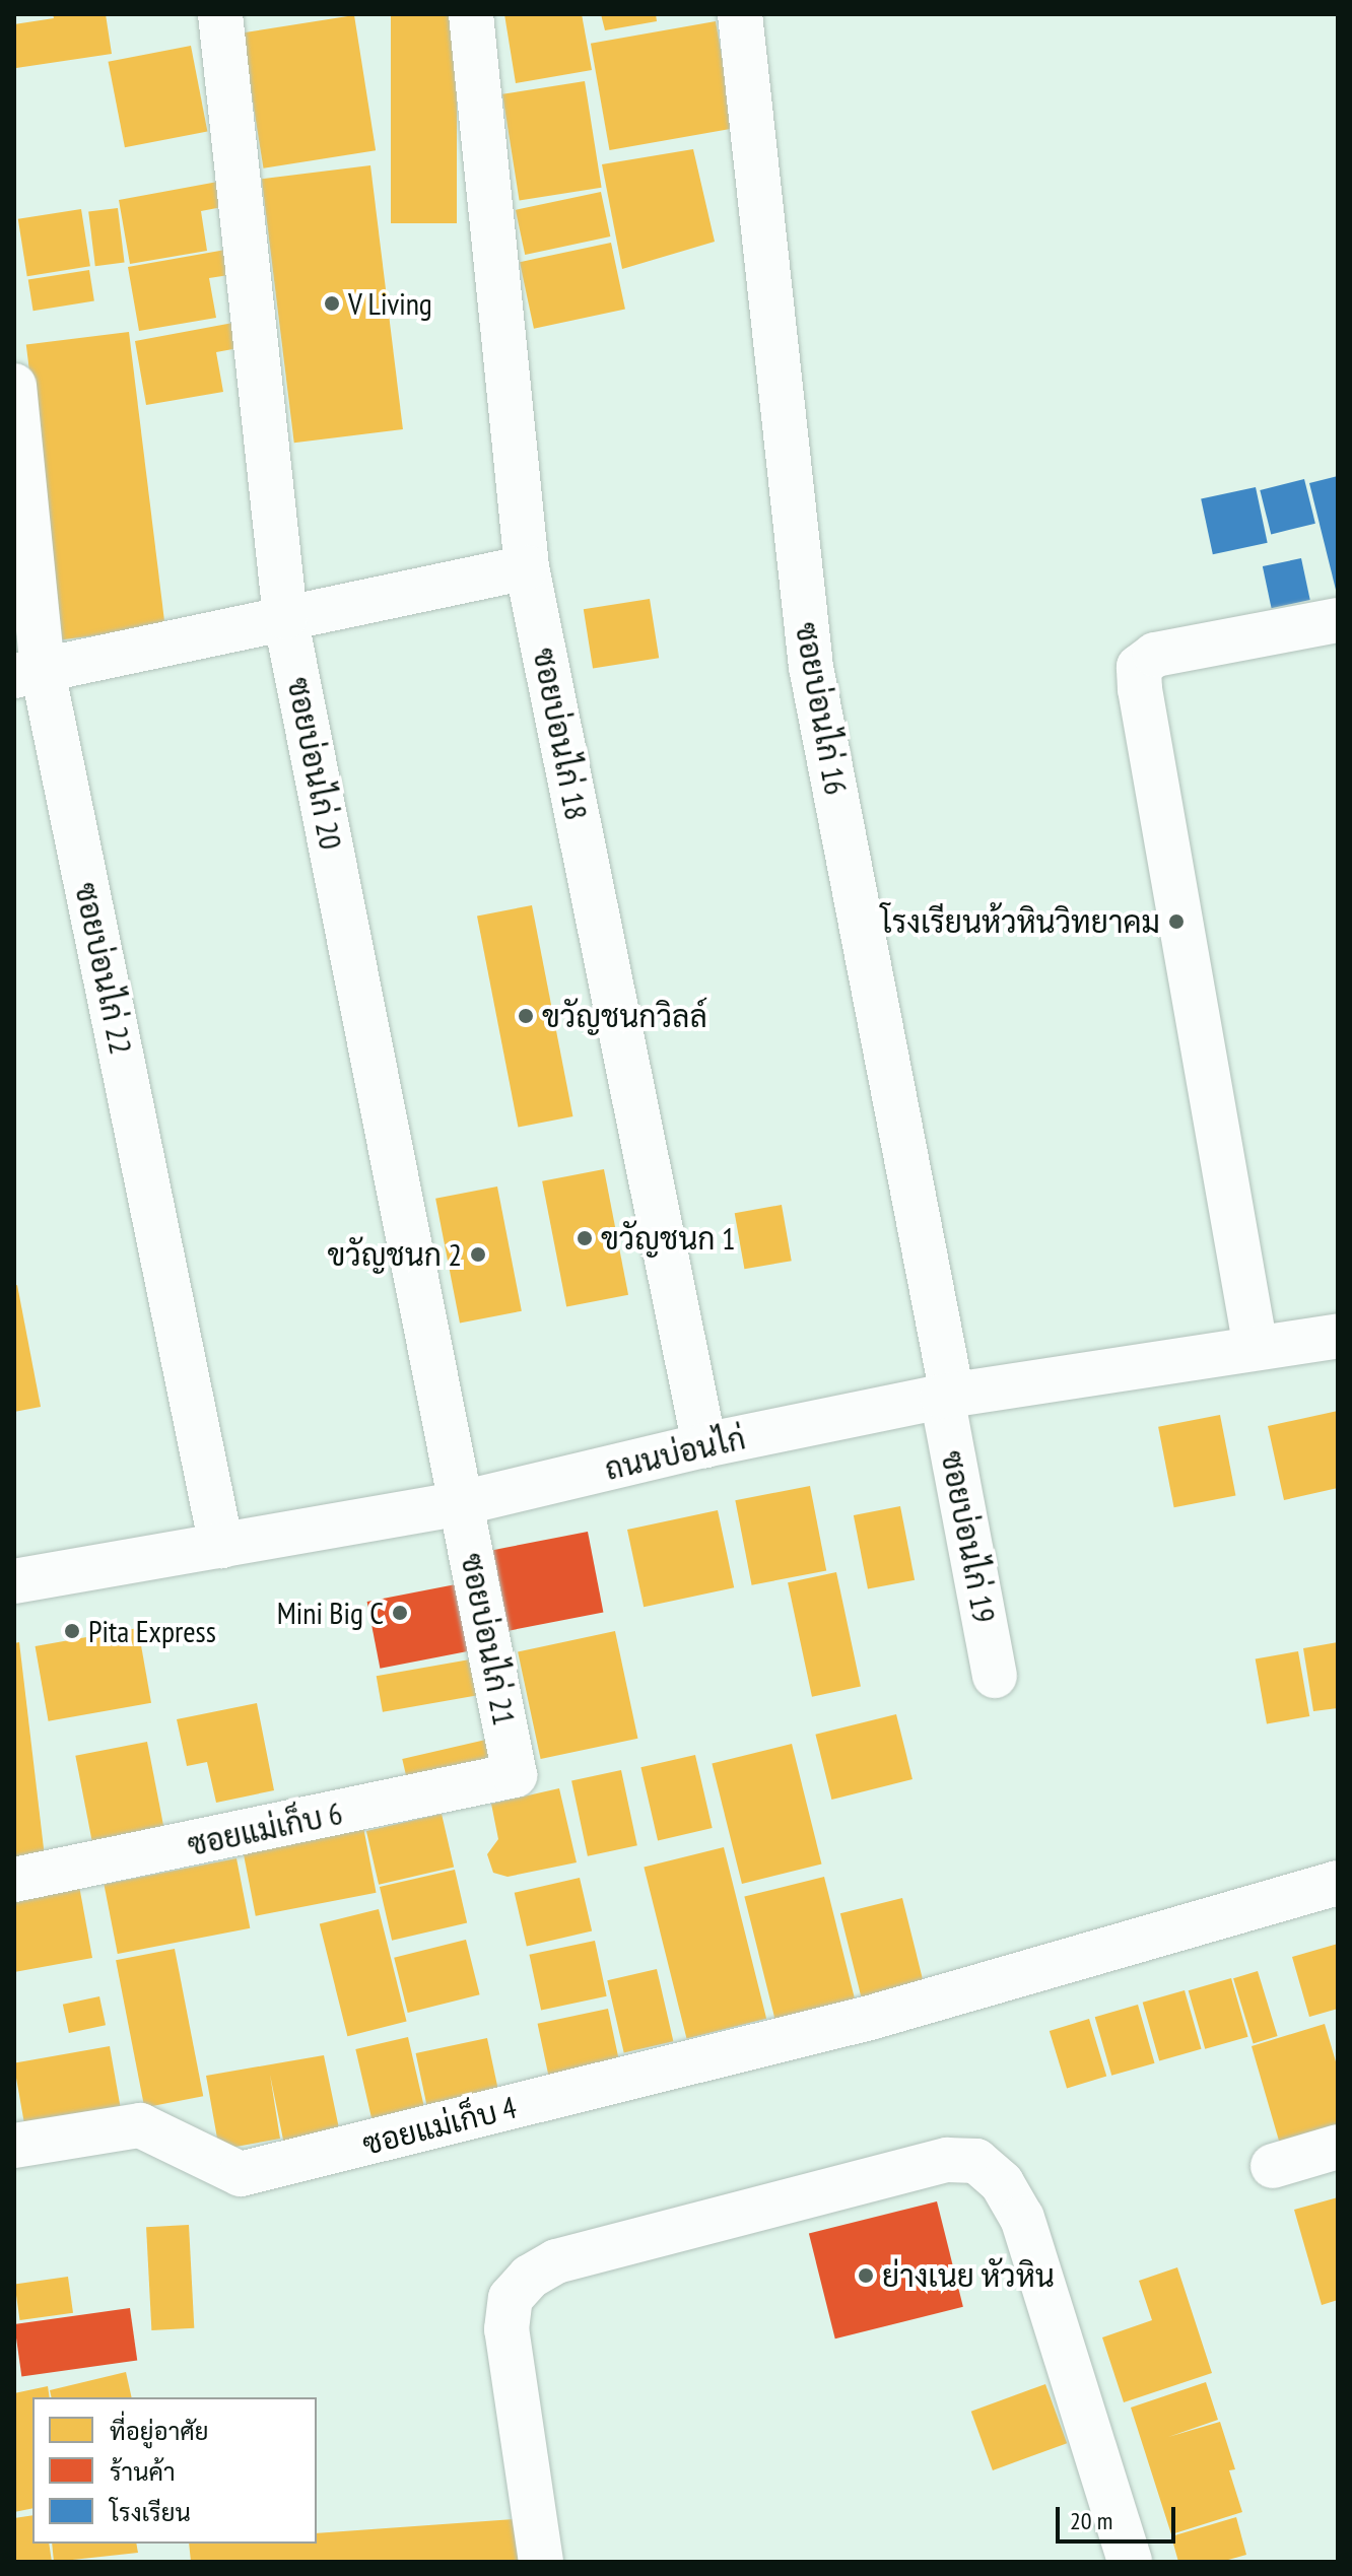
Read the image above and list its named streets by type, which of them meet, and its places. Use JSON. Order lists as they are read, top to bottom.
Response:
{
  "streets": {
    "street": [
      "ซอยบ่อนไก่ 16",
      "ซอยบ่อนไก่ 18",
      "ซอยบ่อนไก่ 20",
      "ซอยบ่อนไก่ 22",
      "ถนนบ่อนไก่",
      "ซอยบ่อนไก่ 19",
      "ซอยบ่อนไก่ 21",
      "ซอยแม่เก็บ 6",
      "ซอยแม่เก็บ 4"
    ]
  },
  "crossings": [
    ["ซอยบ่อนไก่ 16", "ถนนบ่อนไก่"],
    ["ซอยบ่อนไก่ 16", "ซอยบ่อนไก่ 19"],
    ["ซอยบ่อนไก่ 18", "ถนนบ่อนไก่"],
    ["ซอยบ่อนไก่ 20", "ถนนบ่อนไก่"],
    ["ซอยบ่อนไก่ 20", "ซอยบ่อนไก่ 21"],
    ["ซอยบ่อนไก่ 22", "ถนนบ่อนไก่"],
    ["ถนนบ่อนไก่", "ซอยบ่อนไก่ 19"],
    ["ถนนบ่อนไก่", "ซอยบ่อนไก่ 21"],
    ["ซอยบ่อนไก่ 21", "ซอยแม่เก็บ 6"]
  ],
  "places": [
    "V Living",
    "โรงเรียนห้วหินวิทยาคม",
    "ขวัญชนกวิลล์",
    "ขวัญชนก 1",
    "ขวัญชนก 2",
    "Mini Big C",
    "Pita Express",
    "ย่างเนย หัวหิน"
  ],
  "legend": ["ที่อยู่อาศัย", "ร้านค้า", "โรงเรียน"],
  "scale_bar": "20 m"
}
